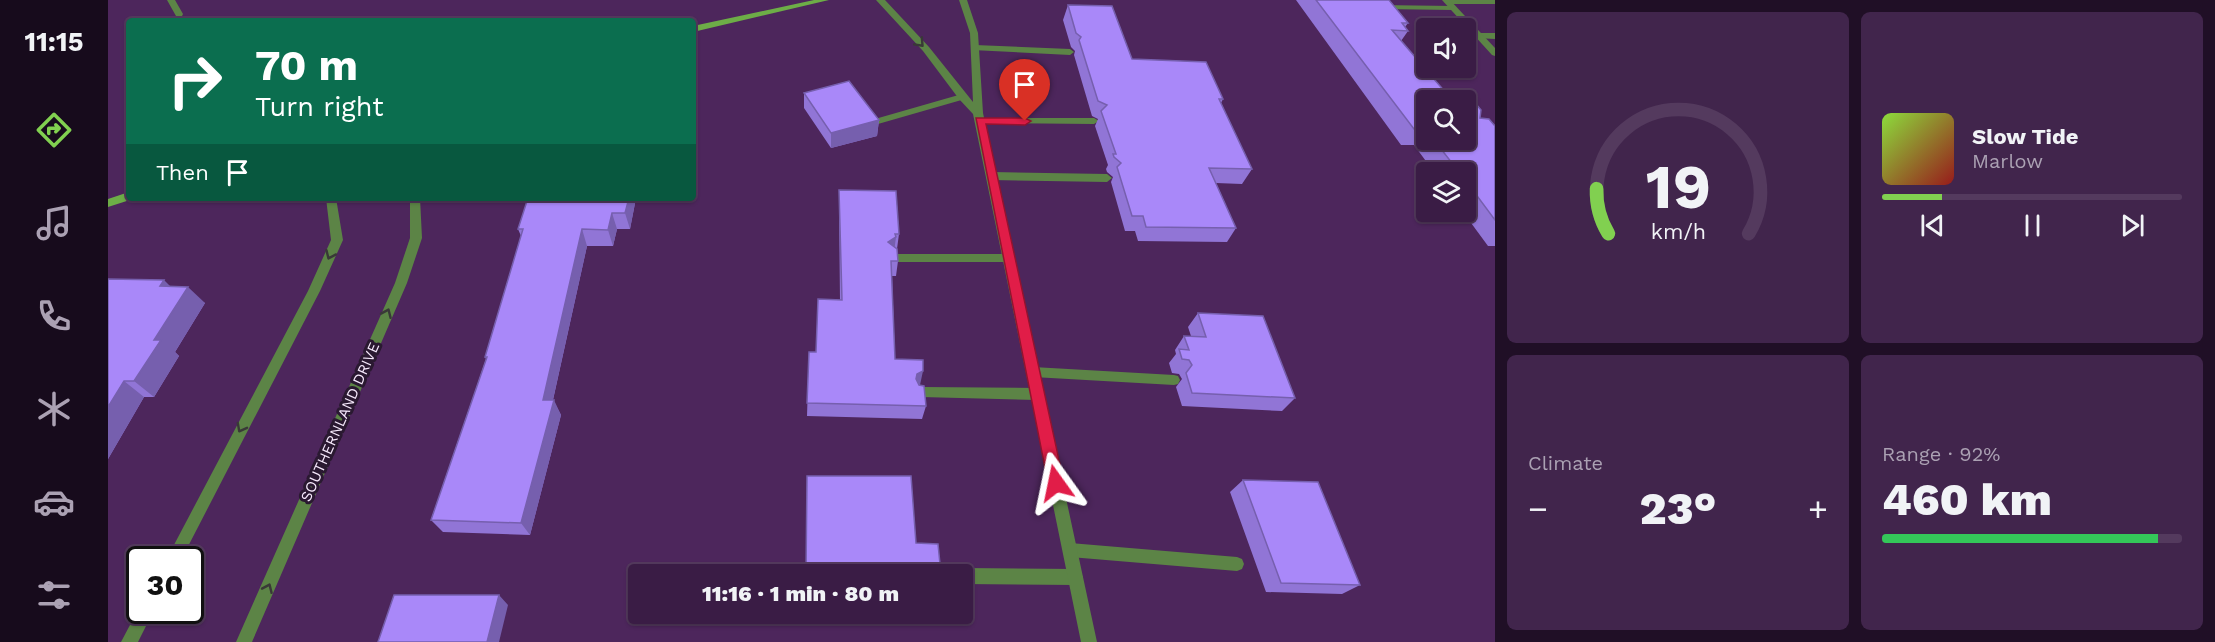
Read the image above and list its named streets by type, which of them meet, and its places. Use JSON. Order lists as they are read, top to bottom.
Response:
{
  "streets": {
    "street": ["SOUTHERNLAND DRIVE"]
  },
  "page": {
    "tabs": "11:15",
    "turn": ["70 m", "Turn right"],
    "song": ["Slow Tide", "Marlow"],
    "then": "Then",
    "tile": [
      "Climate",
      ["Range · 92%", "460 km"]
    ],
    "heat": ["−", "23°", "+"],
    "limit": "30",
    "trip": "11:16 · 1 min · 80 m",
    "gauge": ["19", "km/h"]
  }
}
